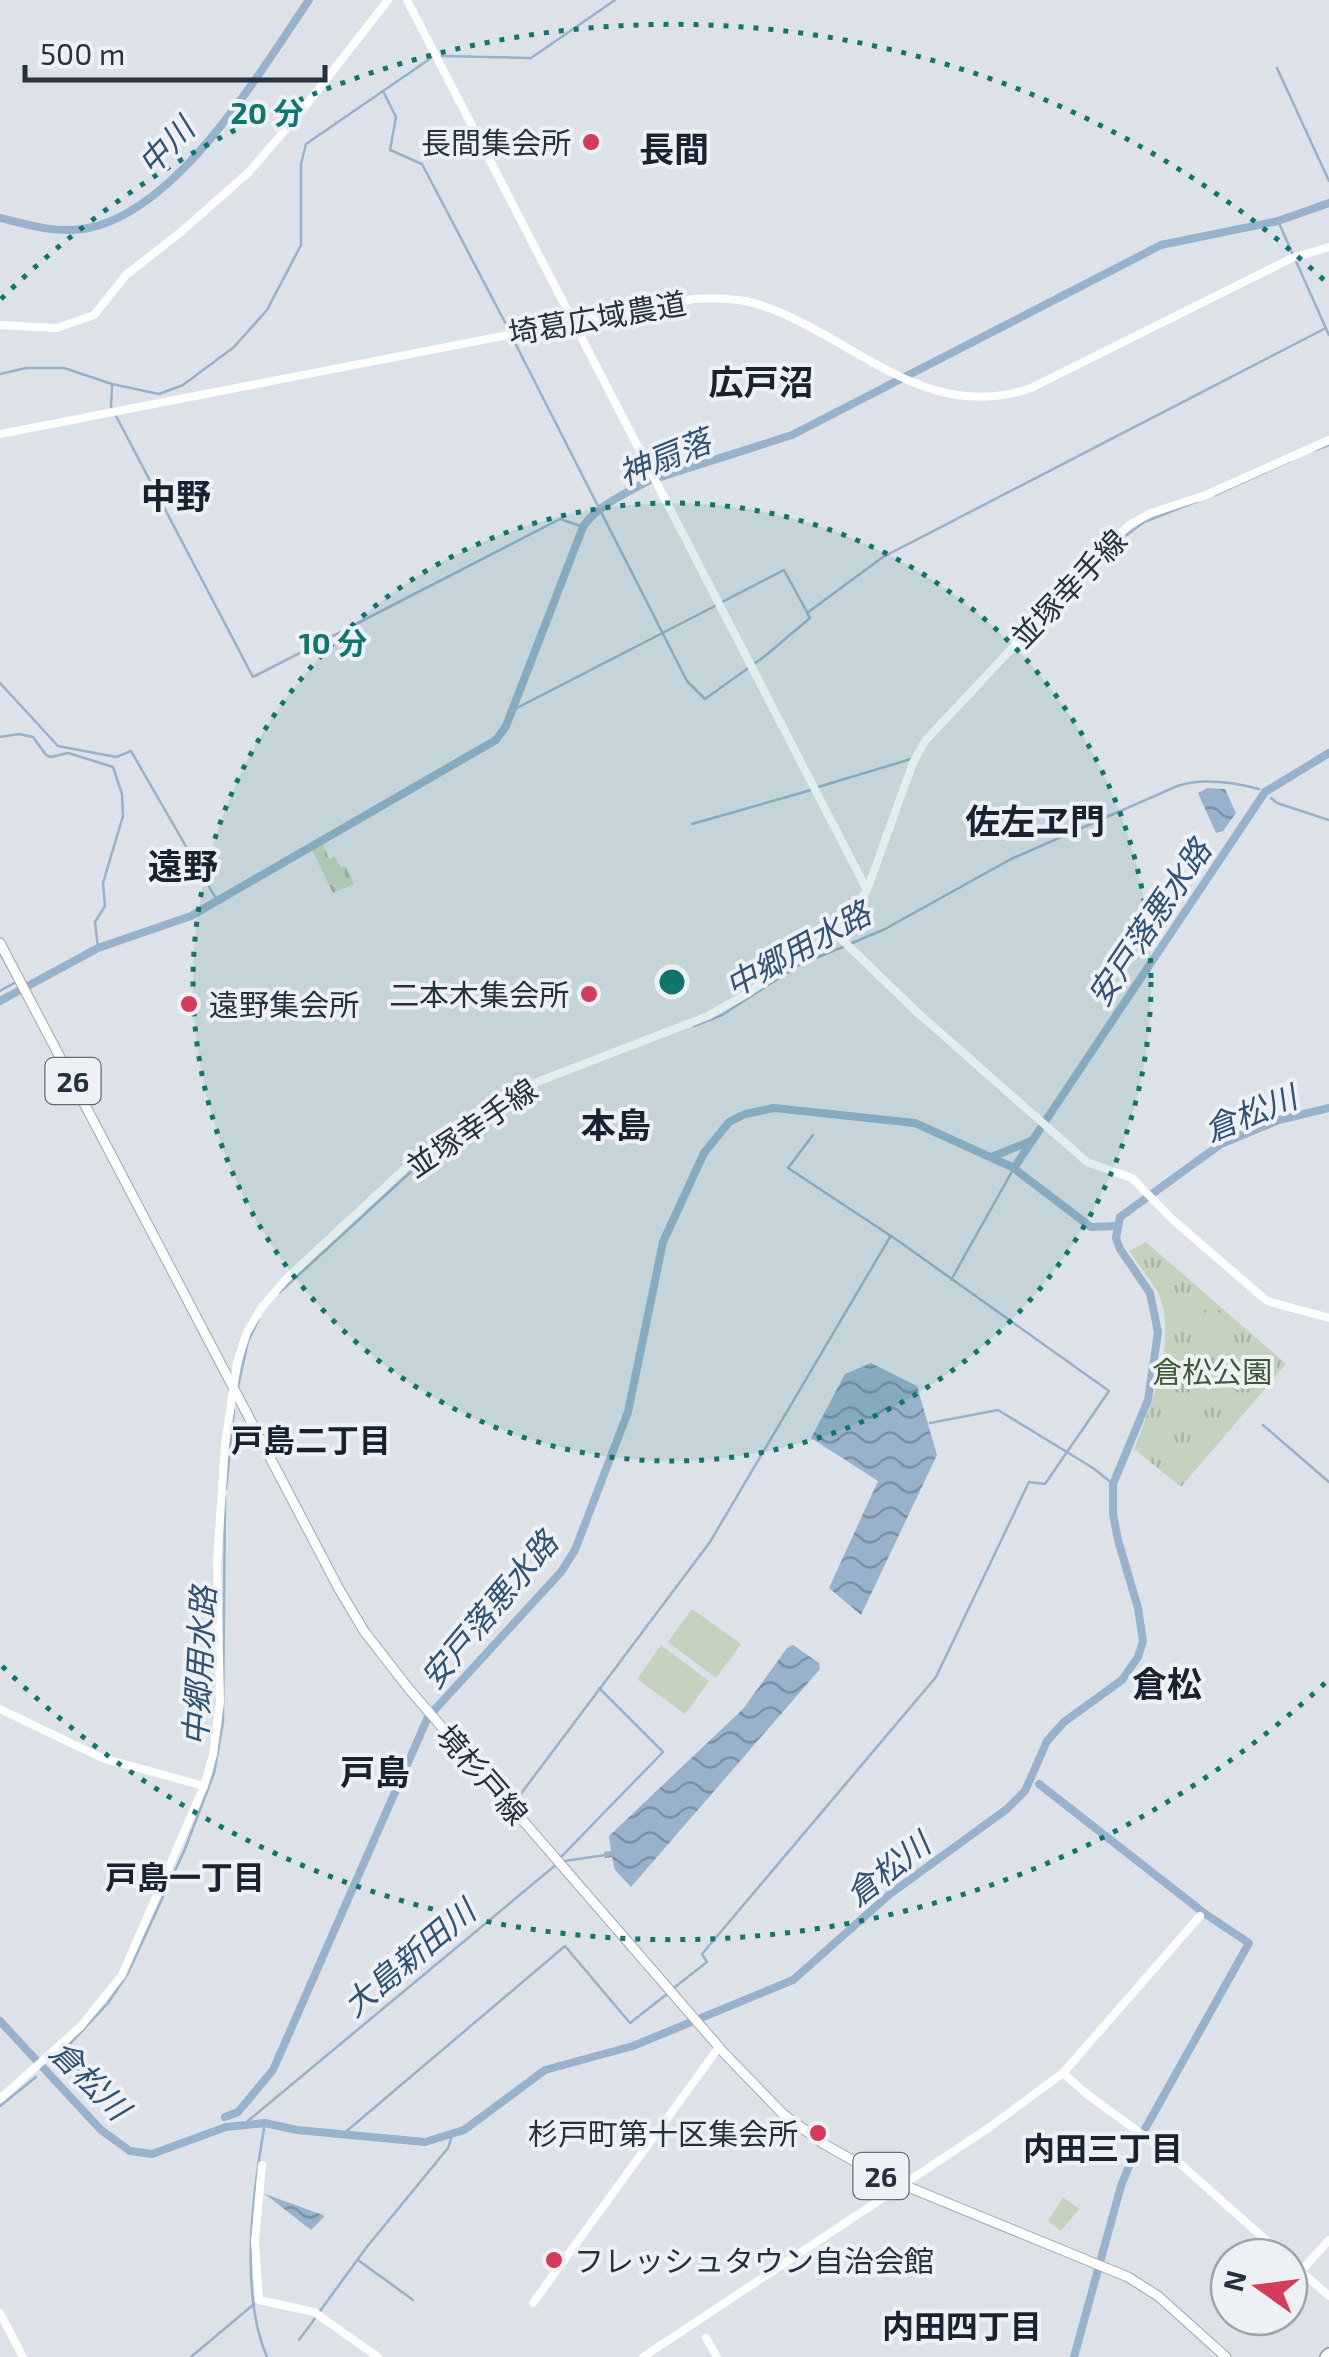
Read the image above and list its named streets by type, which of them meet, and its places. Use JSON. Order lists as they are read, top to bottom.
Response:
{
  "streets": {
    "main road": ["26", "境杉戸線"],
    "street": ["埼葛広域農道", "並塚幸手線"]
  },
  "crossings": [
    ["並塚幸手線", "境杉戸線"]
  ],
  "districts": [
    "長間",
    "広戸沼",
    "中野",
    "佐左ヱ門",
    "遠野",
    "本島",
    "戸島二丁目",
    "倉松",
    "戸島",
    "戸島一丁目",
    "内田三丁目",
    "内田四丁目"
  ],
  "water": [
    "中川",
    "神扇落",
    "安戸落悪水路",
    "中郷用水路",
    "倉松川",
    "大島新田川"
  ],
  "parks": ["倉松公園"],
  "places": [
    "長間集会所",
    "二本木集会所",
    "遠野集会所",
    "杉戸町第十区集会所",
    "フレッシュタウン自治会館"
  ],
  "scale_bar": "500 m",
  "north": "left",
  "rings": ["20 分", "10 分"]
}
